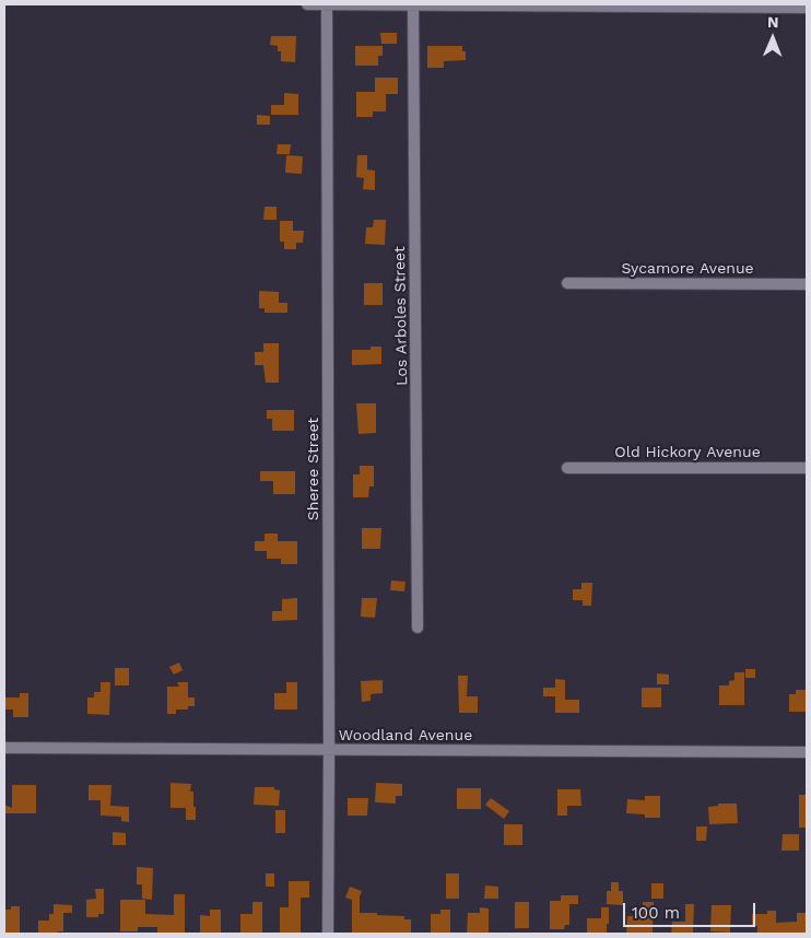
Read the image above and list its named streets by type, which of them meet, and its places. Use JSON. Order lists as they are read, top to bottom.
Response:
{
  "streets": {
    "street": [
      "Sycamore Avenue",
      "Los Arboles Street",
      "Old Hickory Avenue",
      "Sheree Street",
      "Woodland Avenue"
    ]
  },
  "crossings": [
    ["Sheree Street", "Woodland Avenue"]
  ],
  "scale_bar": "100 m",
  "north": "top"
}
